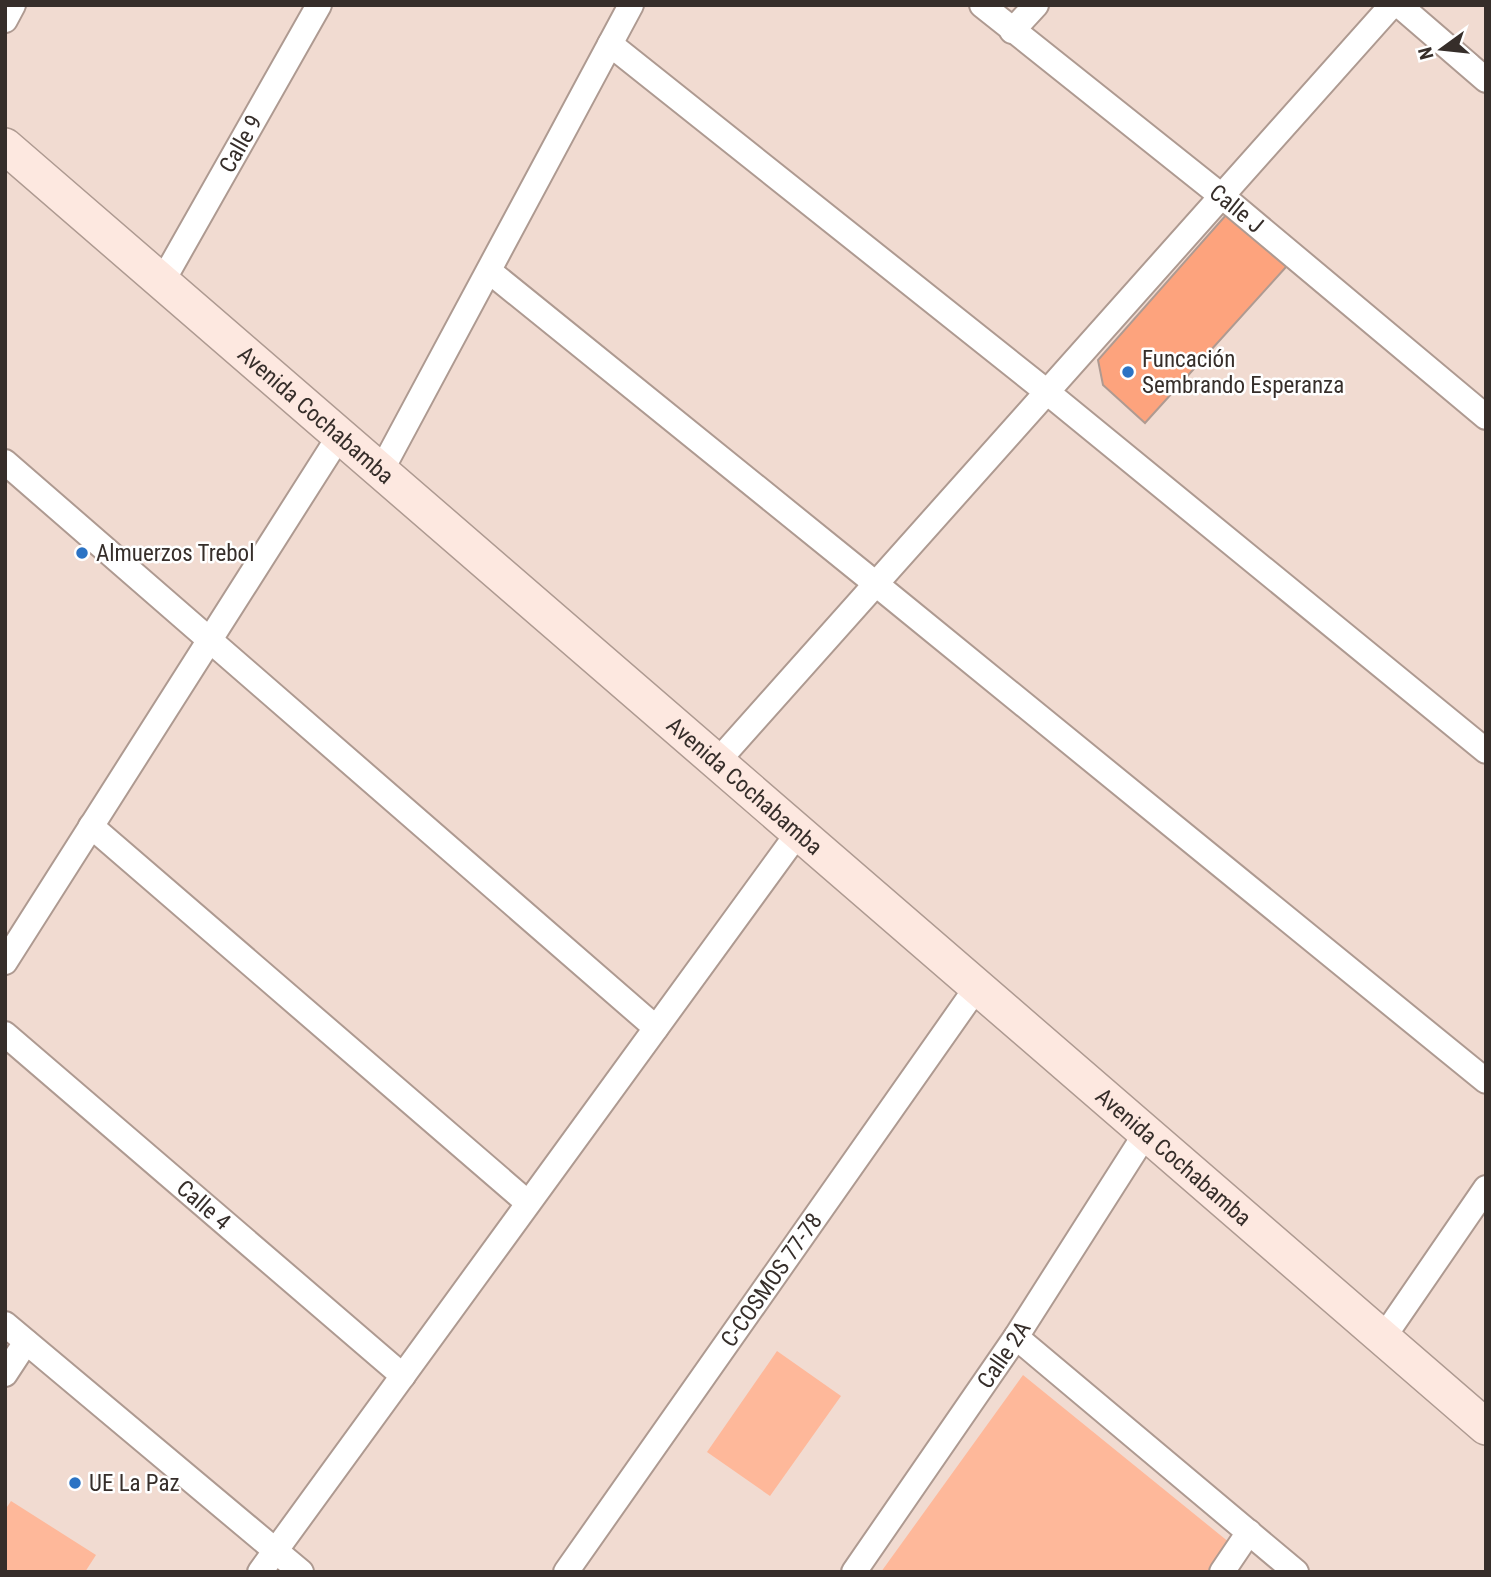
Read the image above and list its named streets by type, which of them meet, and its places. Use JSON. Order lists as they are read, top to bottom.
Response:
{
  "streets": {
    "main road": ["Avenida Cochabamba"],
    "street": [
      "Calle 9",
      "Calle J",
      "Calle 4",
      "C-COSMOS 77-78",
      "Calle 2A"
    ]
  },
  "crossings": [
    ["Calle 9", "Avenida Cochabamba"],
    ["Avenida Cochabamba", "C-COSMOS 77-78"],
    ["Avenida Cochabamba", "Calle 2A"]
  ],
  "places": ["Funcación Sembrando Esperanza", "Almuerzos Trebol", "UE La Paz"],
  "north": "left"
}
